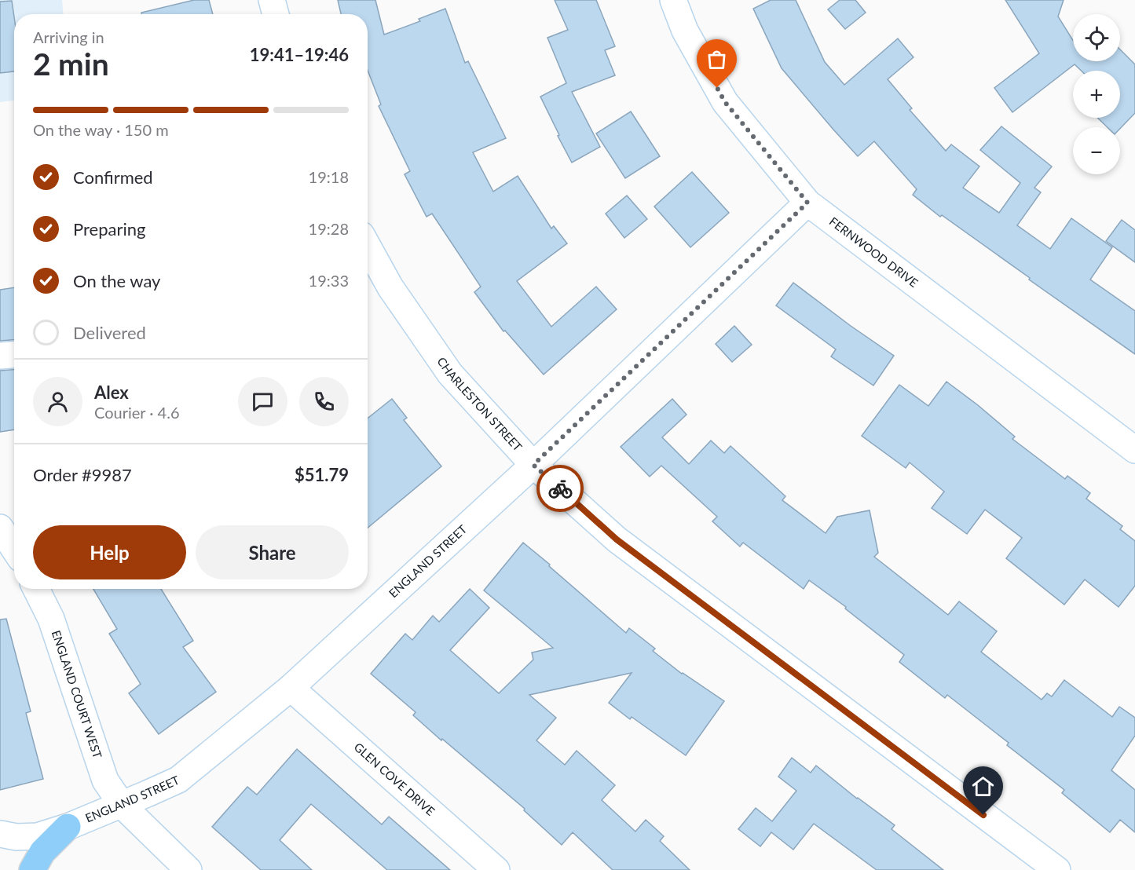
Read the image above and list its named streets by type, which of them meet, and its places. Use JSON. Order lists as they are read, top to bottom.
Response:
{
  "streets": {
    "street": [
      "FERNWOOD DRIVE",
      "CHARLESTON STREET",
      "ENGLAND STREET",
      "ENGLAND COURT WEST",
      "GLEN COVE DRIVE"
    ]
  },
  "crossings": [
    ["FERNWOOD DRIVE", "ENGLAND STREET"],
    ["CHARLESTON STREET", "ENGLAND STREET"],
    ["ENGLAND STREET", "ENGLAND COURT WEST"],
    ["ENGLAND STREET", "GLEN COVE DRIVE"]
  ],
  "page": {
    "map_buttons": ["+", "−"],
    "heading": ["2 min", "Arriving in", "19:41–19:46"],
    "panel": [
      "Alex",
      "Courier · 4.6",
      "Order #9987",
      "$51.79"
    ],
    "bar": "On the way · 150 m",
    "list": [
      ["Confirmed", "19:18"],
      ["Preparing", "19:28"],
      ["On the way", "19:33"],
      "Delivered"
    ],
    "buttons": ["Help", "Share"]
  }
}
